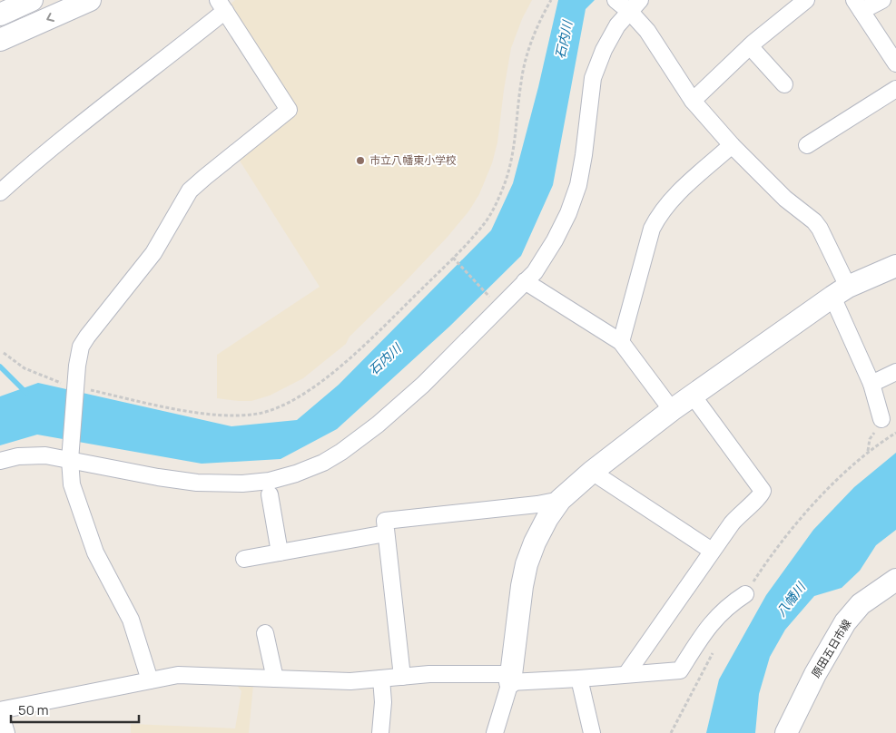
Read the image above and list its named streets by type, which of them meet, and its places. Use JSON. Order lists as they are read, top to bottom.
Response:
{
  "streets": {
    "street": ["原田五日市線"]
  },
  "water": ["石内川", "八幡川"],
  "places": ["市立八幡東小学校"],
  "scale_bar": "50 m"
}
